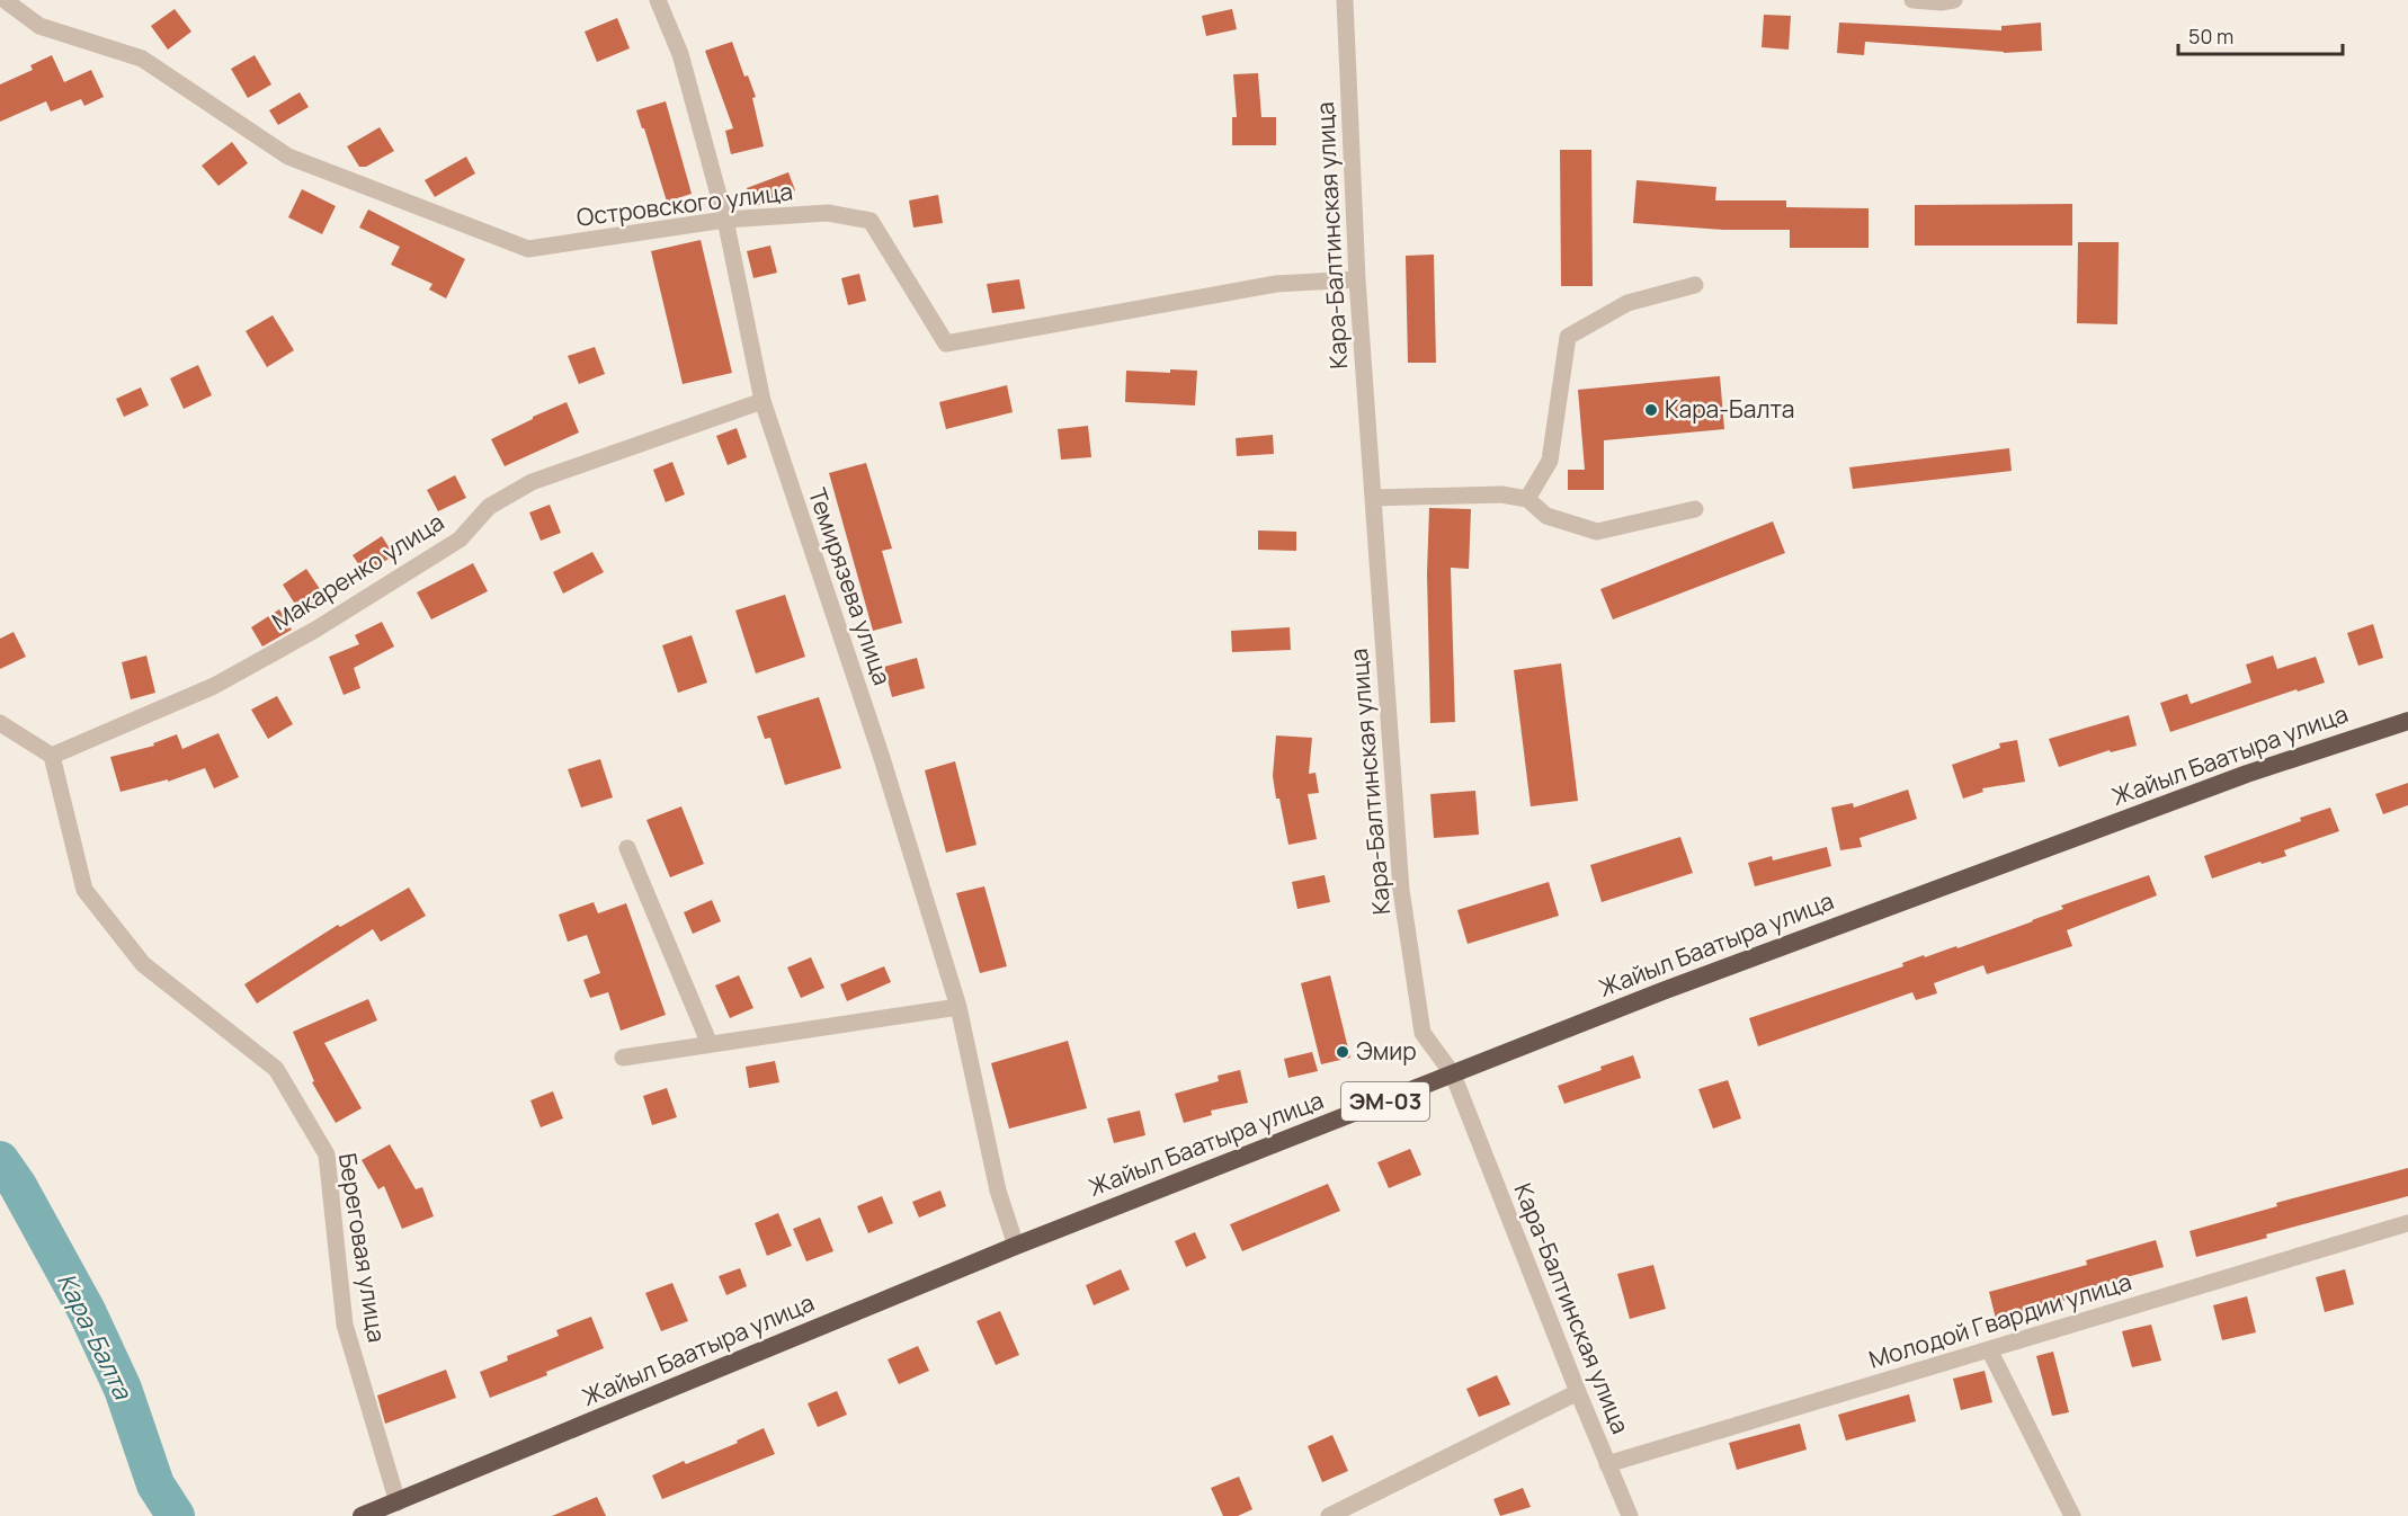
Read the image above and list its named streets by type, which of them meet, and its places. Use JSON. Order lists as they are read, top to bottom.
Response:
{
  "streets": {
    "highway": ["Жайыл Баатыра улица", "ЭМ-03"],
    "street": [
      "Островского улица",
      "Кара-Балтинская улица",
      "Макаренко улица",
      "Темирязева улица",
      "Береговая улица",
      "Молодой Гвардии улица"
    ]
  },
  "crossings": [
    ["Островского улица", "Кара-Балтинская улица"],
    ["Островского улица", "Темирязева улица"],
    ["Кара-Балтинская улица", "Жайыл Баатыра улица"],
    ["Кара-Балтинская улица", "Молодой Гвардии улица"],
    ["Макаренко улица", "Темирязева улица"],
    ["Макаренко улица", "Береговая улица"],
    ["Темирязева улица", "Жайыл Баатыра улица"],
    ["Жайыл Баатыра улица", "Береговая улица"]
  ],
  "water": ["Кара-Балта"],
  "places": ["Кара-Балта", "Эмир"],
  "scale_bar": "50 m"
}
